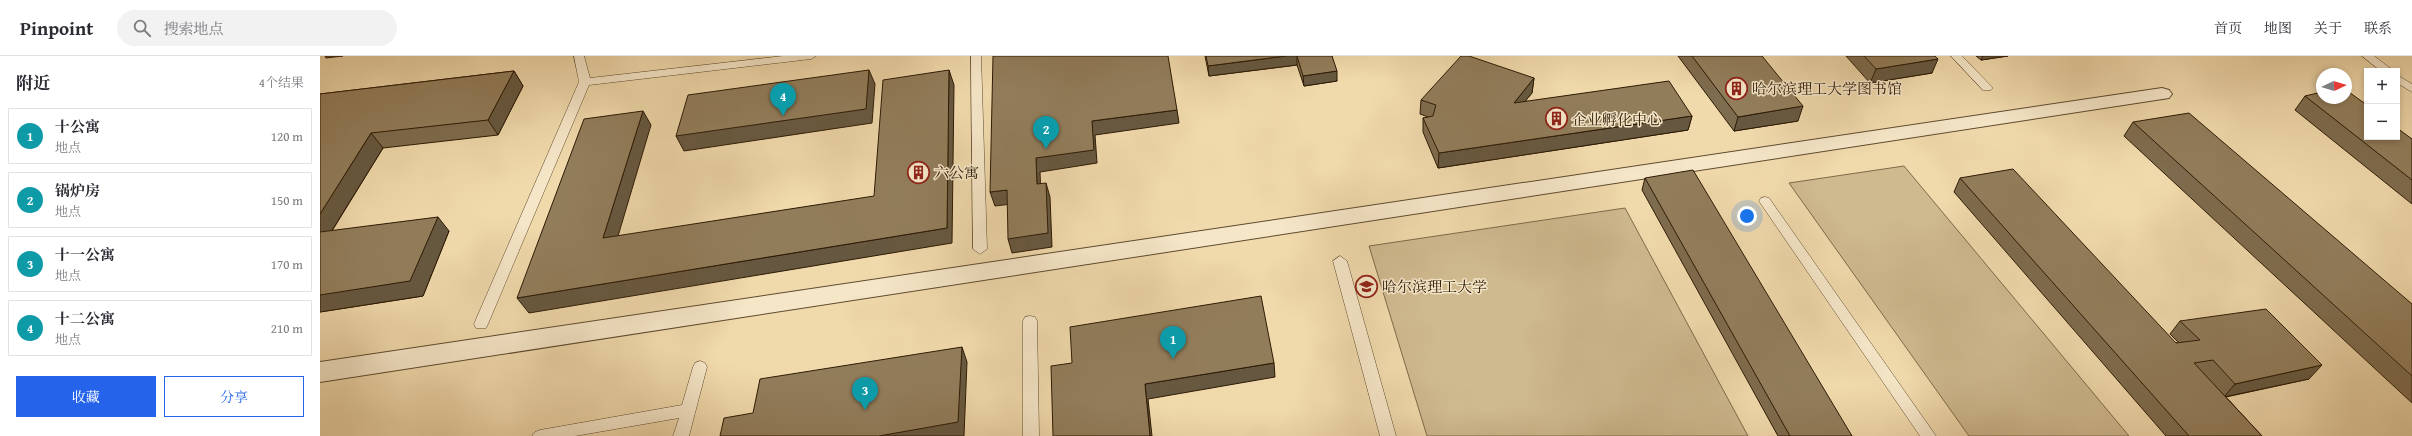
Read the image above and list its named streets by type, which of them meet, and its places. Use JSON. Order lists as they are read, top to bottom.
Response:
{
  "places": {
    "building": ["哈尔滨理工大学图书馆", "企业孵化中心", "六公寓"],
    "school or university": ["哈尔滨理工大学"]
  },
  "north": "right",
  "page": {
    "header": "Pinpoint",
    "search": "搜索地点",
    "nav": [
      "首页",
      "地图",
      "关于",
      "联系"
    ],
    "heading": ["附近", "4个结果"],
    "map_buttons": ["+", "−"],
    "pins": [
      "4",
      "2",
      "1",
      "3"
    ],
    "list": [
      {
        "mark": "1",
        "name": "十公寓",
        "note": "地点",
        "value": "120 m"
      },
      {
        "mark": "2",
        "name": "锅炉房",
        "note": "地点",
        "value": "150 m"
      },
      {
        "mark": "3",
        "name": "十一公寓",
        "note": "地点",
        "value": "170 m"
      },
      {
        "mark": "4",
        "name": "十二公寓",
        "note": "地点",
        "value": "210 m"
      }
    ],
    "buttons": ["收藏", "分享"]
  }
}
